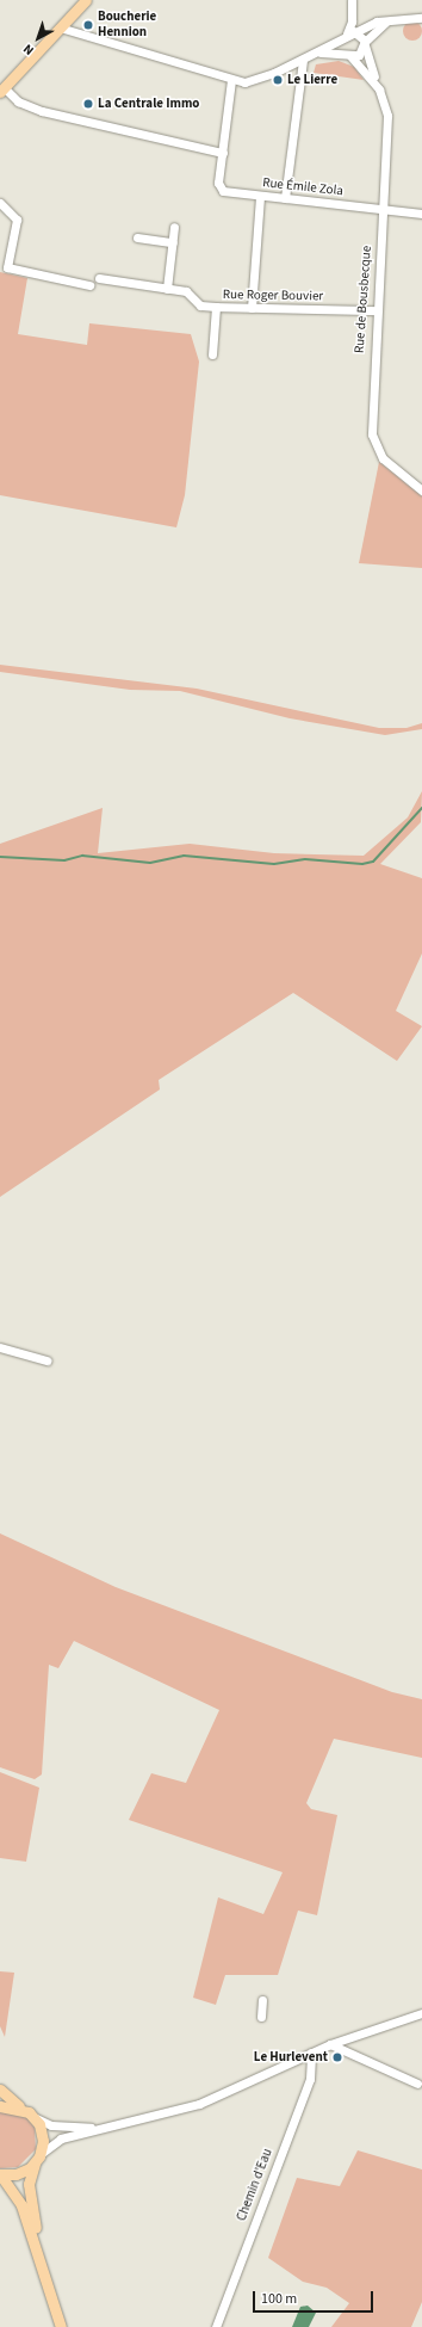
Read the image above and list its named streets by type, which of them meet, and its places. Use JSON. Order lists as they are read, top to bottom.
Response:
{
  "streets": {
    "street": [
      "Rue Émile Zola",
      "Rue Roger Bouvier",
      "Rue de Bousbecque",
      "Chemin d'Eau"
    ]
  },
  "crossings": [
    ["Rue Émile Zola", "Rue de Bousbecque"],
    ["Rue Roger Bouvier", "Rue de Bousbecque"]
  ],
  "places": [
    "Boucherie Hennion",
    "Le Lierre",
    "La Centrale Immo",
    "Le Hurlevent"
  ],
  "scale_bar": "100 m",
  "north": "bottom left"
}
